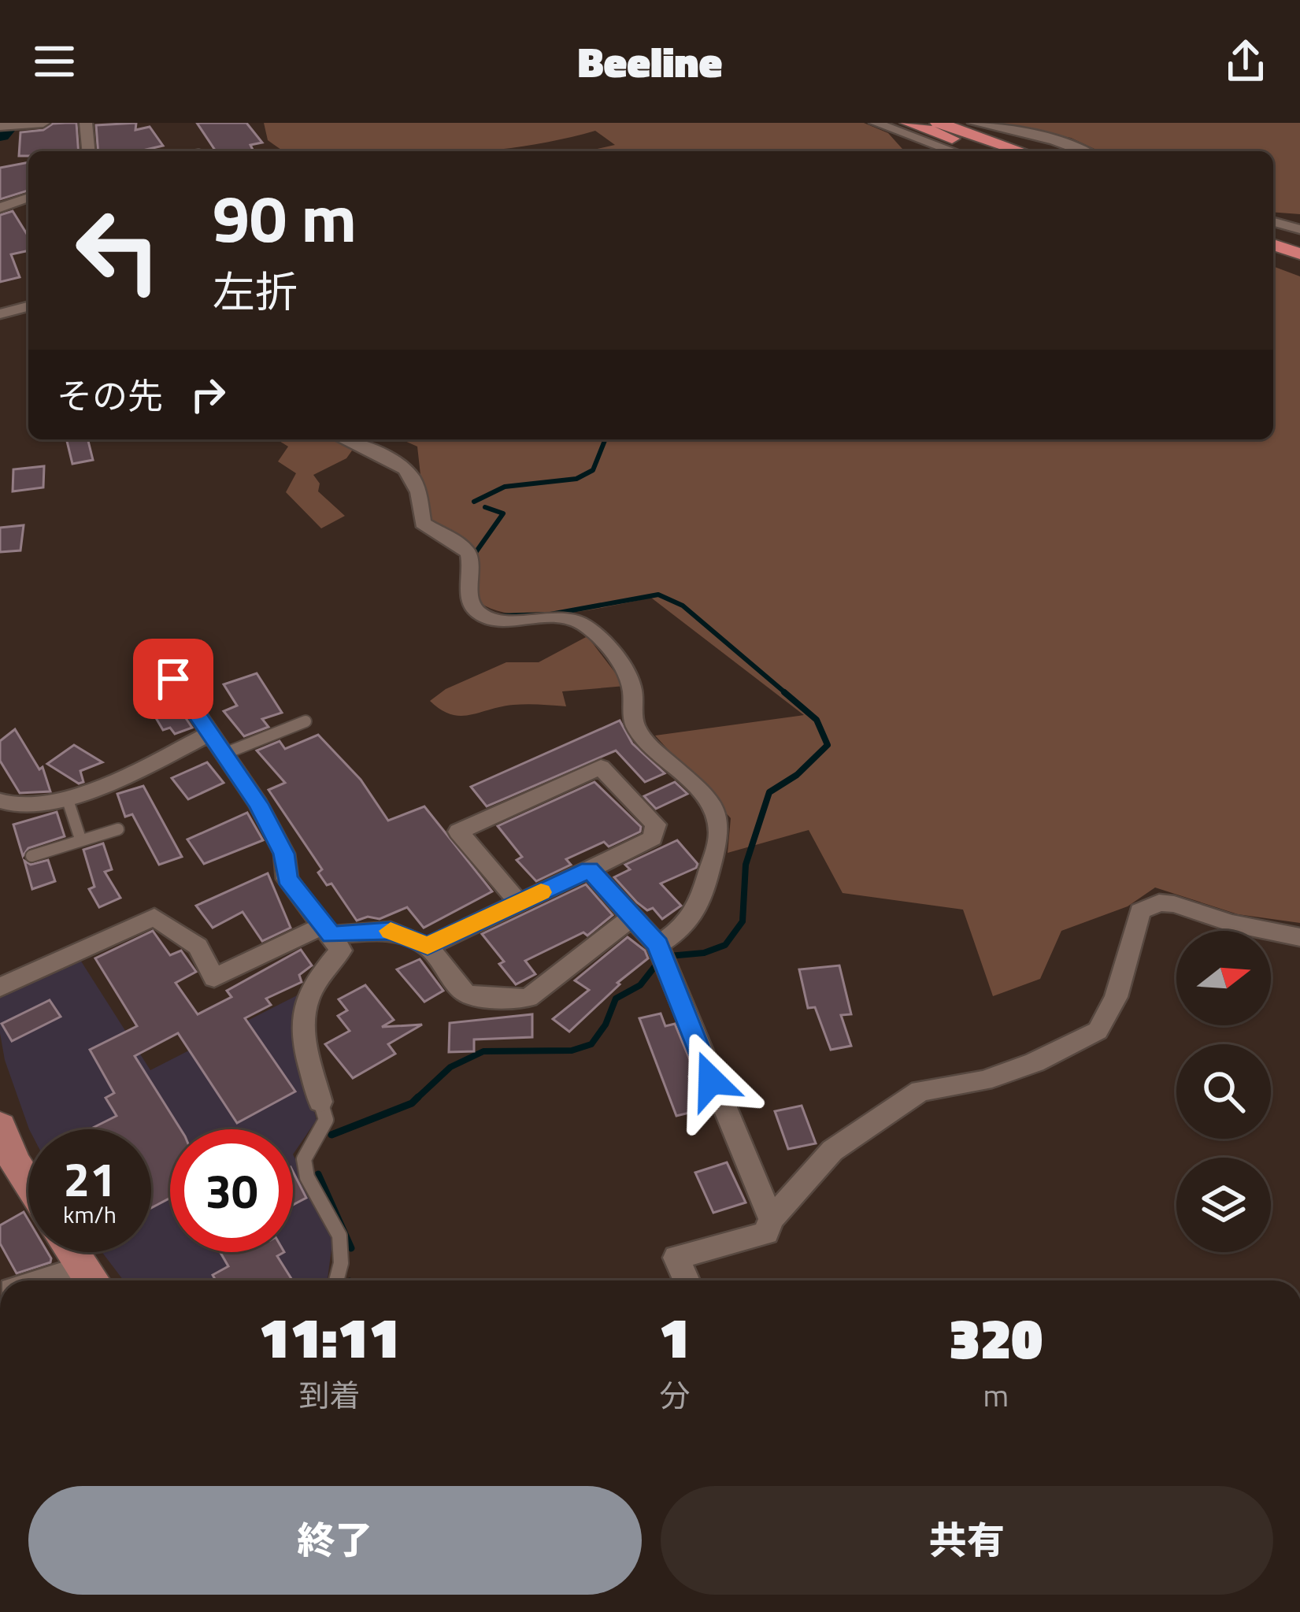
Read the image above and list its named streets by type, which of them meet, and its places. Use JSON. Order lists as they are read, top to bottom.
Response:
{
  "north": "right",
  "page": {
    "header": "Beeline",
    "turn": ["90 m", "左折"],
    "then": "その先",
    "speed": "21 km/h",
    "limit": "30",
    "eta": [
      "11:11",
      "到着",
      "1",
      "分",
      "320",
      "m"
    ],
    "buttons": ["終了", "共有"]
  }
}
